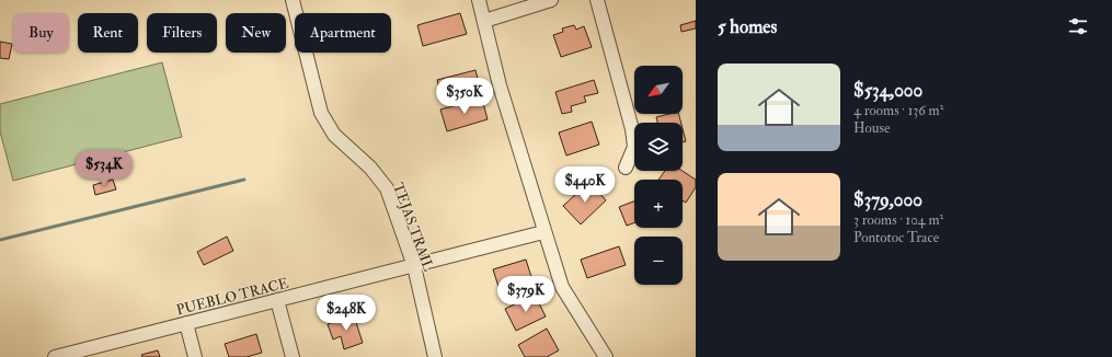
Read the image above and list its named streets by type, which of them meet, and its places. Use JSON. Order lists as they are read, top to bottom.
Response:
{
  "streets": {
    "street": ["TEJAS TRAIL", "PUEBLO TRACE"]
  },
  "crossings": [
    ["TEJAS TRAIL", "PUEBLO TRACE"]
  ],
  "north": "bottom left",
  "page": {
    "heading": "5 homes",
    "chip": [
      "Buy",
      "Rent",
      "Filters",
      "New",
      "Apartment"
    ],
    "list": [
      {
        "name": "$534,000",
        "note": "4 rooms · 136 m² · House"
      },
      {
        "name": "$379,000",
        "note": "3 rooms · 104 m² · Pontotoc Trace"
      }
    ],
    "map_buttons": ["+", "−"],
    "price": [
      "$350K",
      "$534K",
      "$440K",
      "$379K",
      "$248K"
    ]
  }
}
